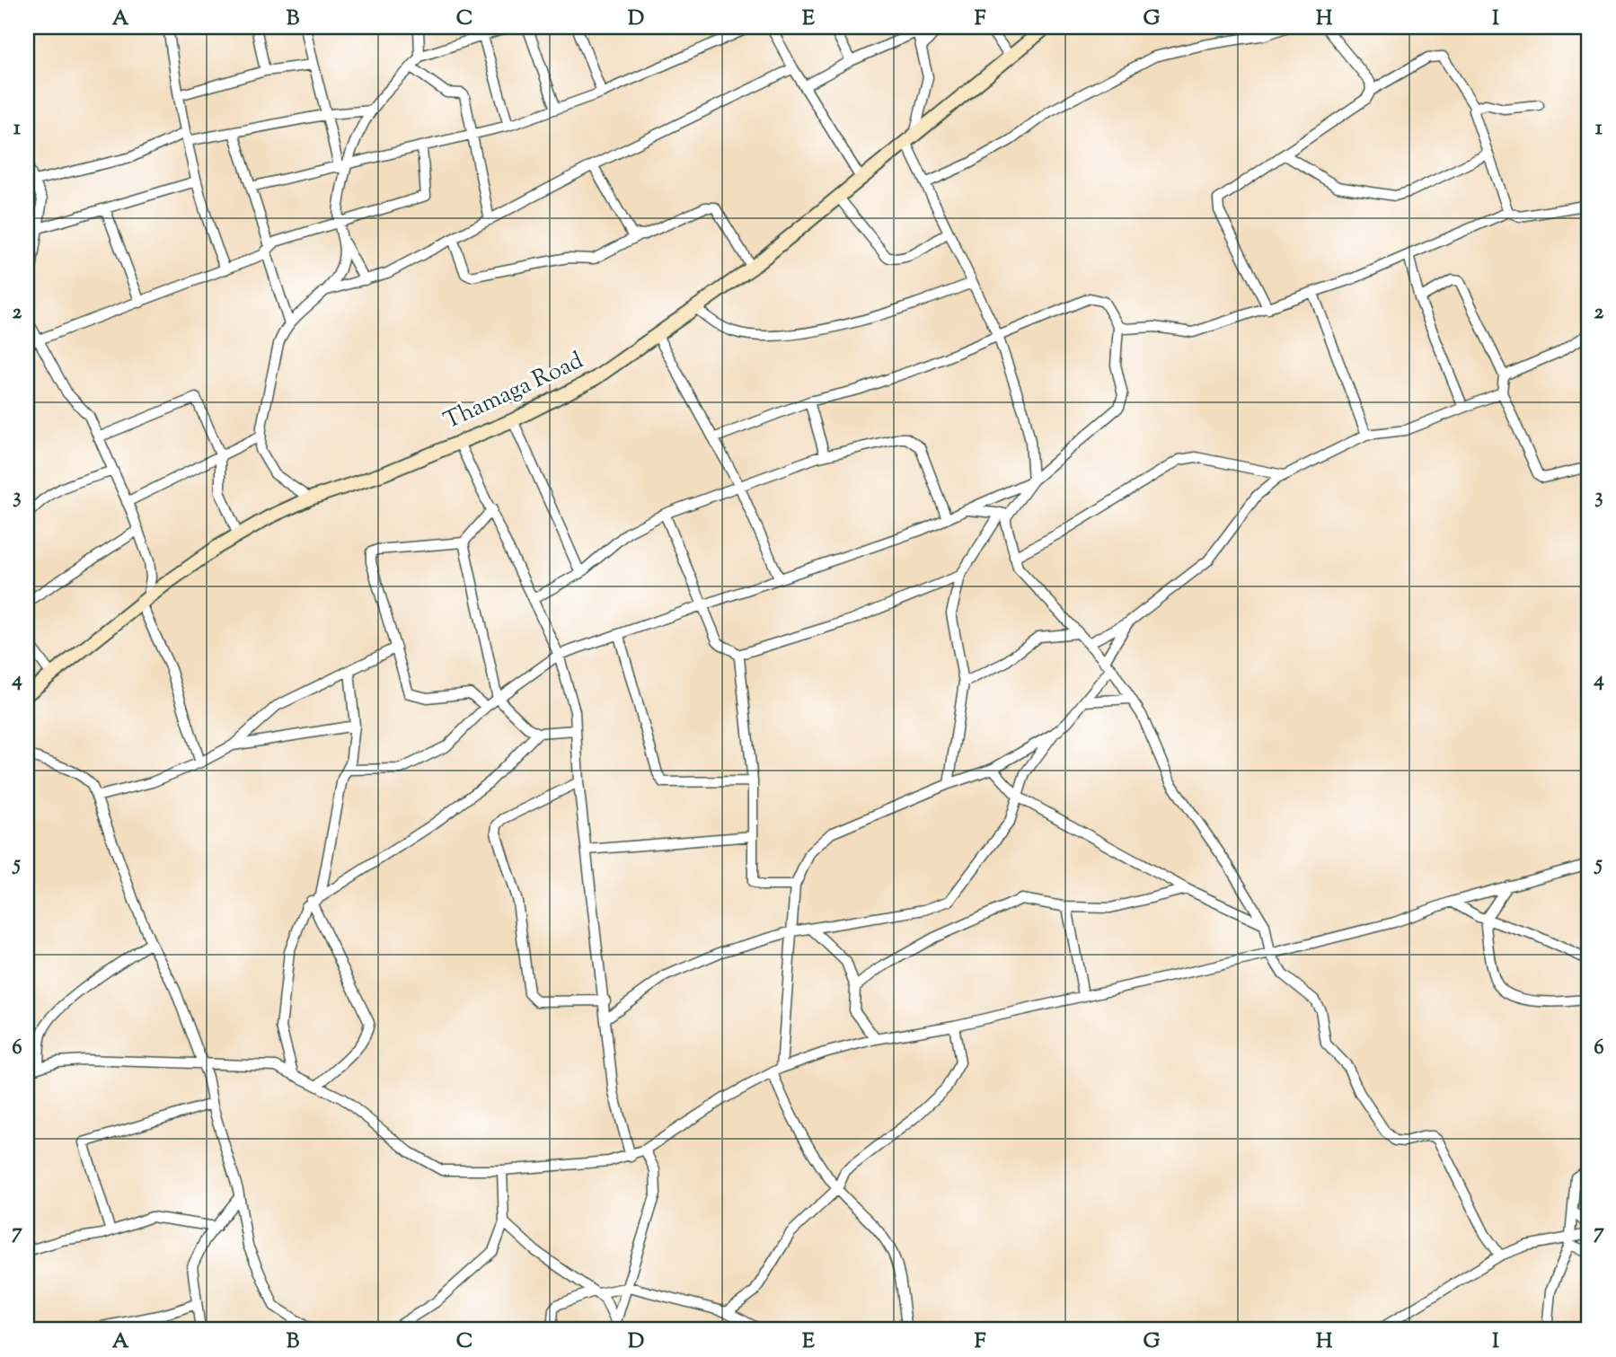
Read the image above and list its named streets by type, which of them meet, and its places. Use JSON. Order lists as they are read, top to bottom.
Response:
{
  "streets": {
    "main road": ["Thamaga Road"]
  },
  "grid": {
    "columns": [
      "A",
      "B",
      "C",
      "D",
      "E",
      "F",
      "G",
      "H",
      "I"
    ],
    "rows": [
      "1",
      "2",
      "3",
      "4",
      "5",
      "6",
      "7"
    ]
  }
}
